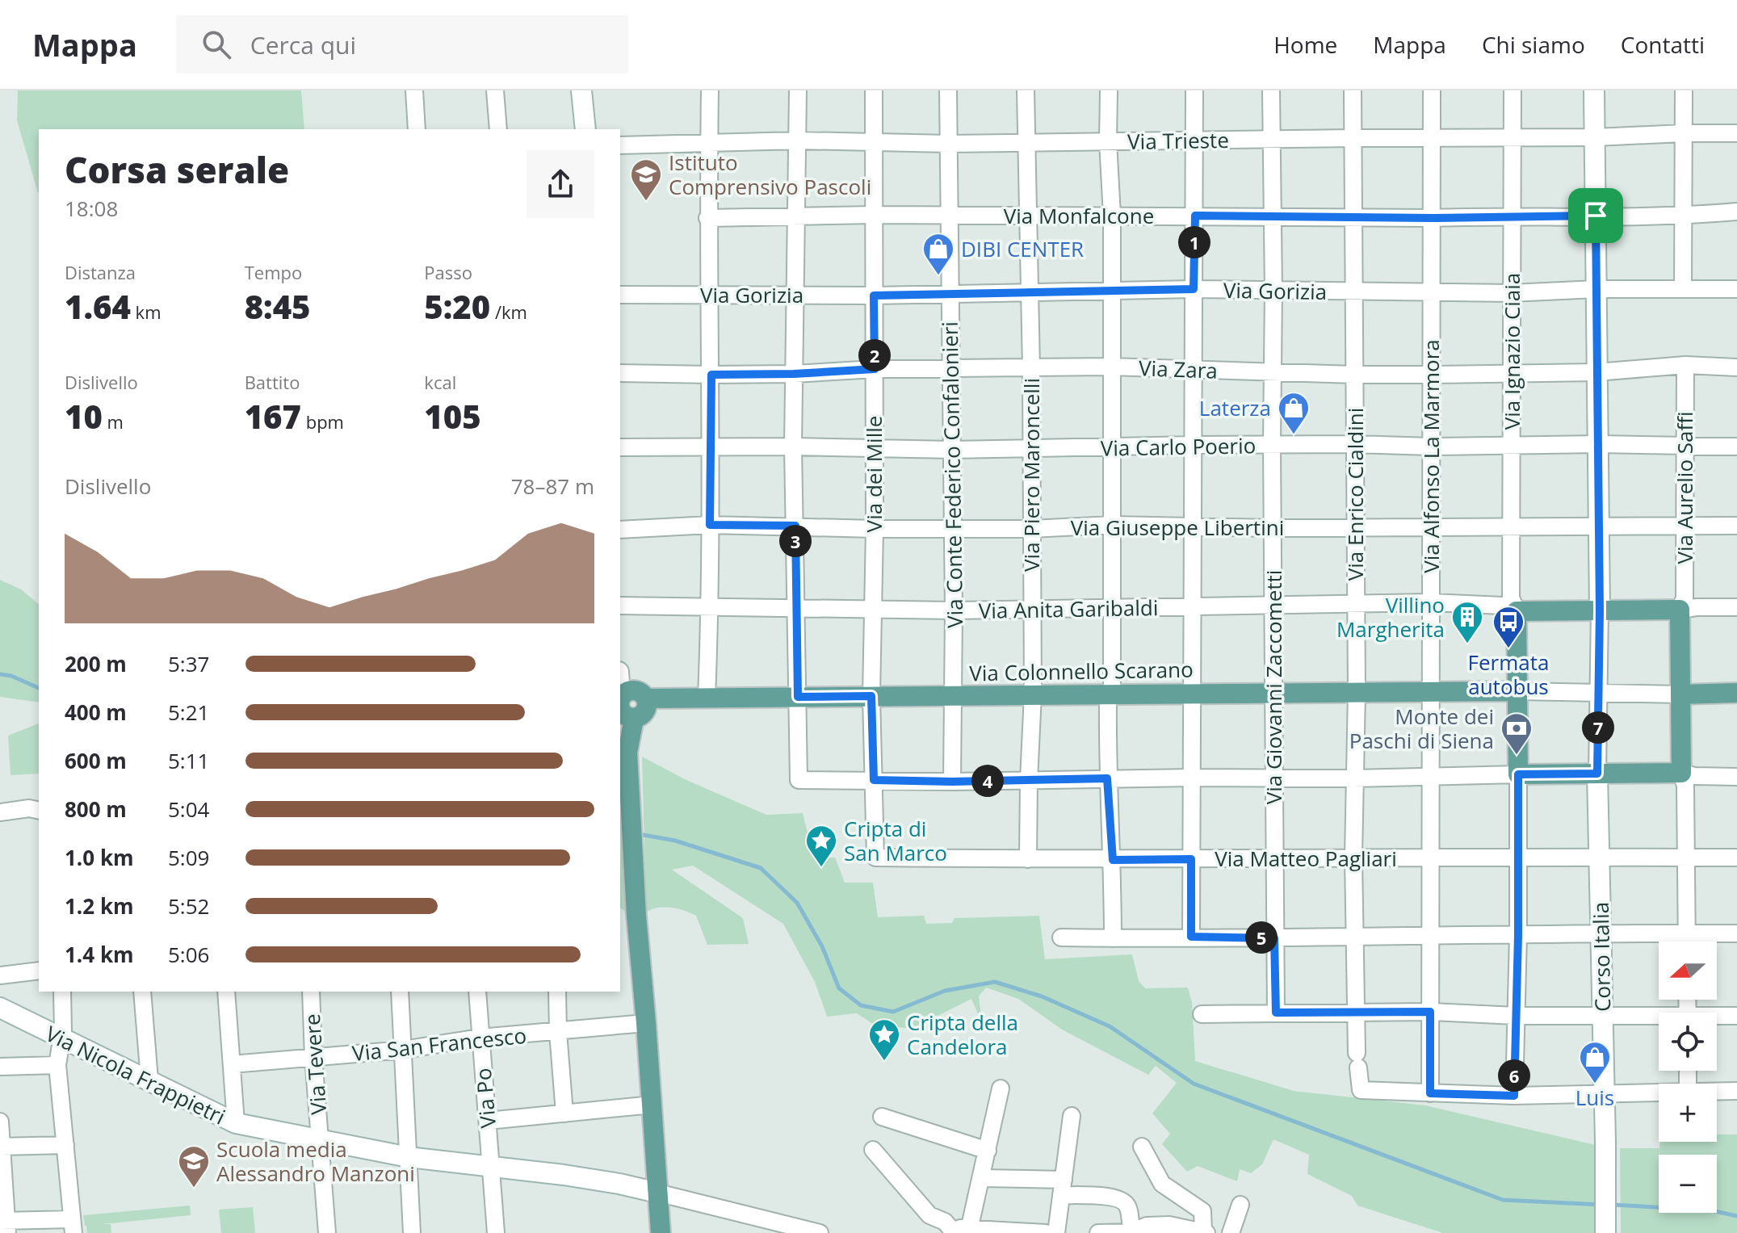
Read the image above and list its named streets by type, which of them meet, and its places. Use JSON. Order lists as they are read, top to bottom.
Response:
{
  "streets": {
    "main road": ["Via Colonnello Scarano"],
    "street": [
      "Via Trieste",
      "Via Monfalcone",
      "Via Gorizia",
      "Via Ignazio Ciaia",
      "Via Zara",
      "Via Carlo Poerio",
      "Via Alfonso La Marmora",
      "Via dei Mille",
      "Via Conte Federico Confalonieri",
      "Via Piero Maroncelli",
      "Via Aurelio Saffi",
      "Via Enrico Cialdini",
      "Via Giuseppe Libertini",
      "Via Anita Garibaldi",
      "Via Giovanni Zaccometti",
      "Via Matteo Pagliari",
      "Corso Italia",
      "Via San Francesco",
      "Via Tevere",
      "Via Nicola Frappietri",
      "Via Po"
    ]
  },
  "crossings": [
    ["Via Trieste", "Via Ignazio Ciaia"],
    ["Via Trieste", "Via Alfonso La Marmora"],
    ["Via Trieste", "Via dei Mille"],
    ["Via Trieste", "Via Conte Federico Confalonieri"],
    ["Via Trieste", "Via Piero Maroncelli"],
    ["Via Trieste", "Via Enrico Cialdini"],
    ["Via Trieste", "Via Giovanni Zaccometti"],
    ["Via Monfalcone", "Via Ignazio Ciaia"],
    ["Via Monfalcone", "Via Alfonso La Marmora"],
    ["Via Monfalcone", "Via dei Mille"],
    ["Via Monfalcone", "Via Conte Federico Confalonieri"],
    ["Via Monfalcone", "Via Piero Maroncelli"],
    ["Via Monfalcone", "Via Enrico Cialdini"],
    ["Via Monfalcone", "Via Giovanni Zaccometti"],
    ["Via Gorizia", "Via Ignazio Ciaia"],
    ["Via Gorizia", "Via Alfonso La Marmora"],
    ["Via Gorizia", "Via dei Mille"],
    ["Via Gorizia", "Via Conte Federico Confalonieri"],
    ["Via Gorizia", "Via Piero Maroncelli"],
    ["Via Gorizia", "Via Enrico Cialdini"],
    ["Via Gorizia", "Via Giovanni Zaccometti"],
    ["Via Ignazio Ciaia", "Via Zara"],
    ["Via Ignazio Ciaia", "Via Carlo Poerio"],
    ["Via Ignazio Ciaia", "Via Giuseppe Libertini"],
    ["Via Ignazio Ciaia", "Via Anita Garibaldi"],
    ["Via Zara", "Via Alfonso La Marmora"],
    ["Via Zara", "Via dei Mille"],
    ["Via Zara", "Via Conte Federico Confalonieri"],
    ["Via Zara", "Via Piero Maroncelli"],
    ["Via Zara", "Via Aurelio Saffi"],
    ["Via Zara", "Via Enrico Cialdini"],
    ["Via Zara", "Via Giovanni Zaccometti"],
    ["Via Carlo Poerio", "Via Alfonso La Marmora"],
    ["Via Carlo Poerio", "Via dei Mille"],
    ["Via Carlo Poerio", "Via Conte Federico Confalonieri"],
    ["Via Carlo Poerio", "Via Piero Maroncelli"],
    ["Via Carlo Poerio", "Via Aurelio Saffi"],
    ["Via Carlo Poerio", "Via Enrico Cialdini"],
    ["Via Carlo Poerio", "Via Giovanni Zaccometti"],
    ["Via Alfonso La Marmora", "Via Enrico Cialdini"],
    ["Via Alfonso La Marmora", "Via Giuseppe Libertini"],
    ["Via Alfonso La Marmora", "Via Anita Garibaldi"],
    ["Via Alfonso La Marmora", "Via Colonnello Scarano"],
    ["Via Alfonso La Marmora", "Via Matteo Pagliari"],
    ["Via dei Mille", "Via Giuseppe Libertini"],
    ["Via dei Mille", "Via Anita Garibaldi"],
    ["Via dei Mille", "Via Colonnello Scarano"],
    ["Via dei Mille", "Via Matteo Pagliari"],
    ["Via Conte Federico Confalonieri", "Via Giuseppe Libertini"],
    ["Via Conte Federico Confalonieri", "Via Anita Garibaldi"],
    ["Via Conte Federico Confalonieri", "Via Colonnello Scarano"],
    ["Via Piero Maroncelli", "Via Giuseppe Libertini"],
    ["Via Piero Maroncelli", "Via Anita Garibaldi"],
    ["Via Piero Maroncelli", "Via Colonnello Scarano"],
    ["Via Piero Maroncelli", "Via Matteo Pagliari"],
    ["Via Aurelio Saffi", "Via Giuseppe Libertini"],
    ["Via Enrico Cialdini", "Via Giuseppe Libertini"],
    ["Via Enrico Cialdini", "Via Anita Garibaldi"],
    ["Via Enrico Cialdini", "Via Colonnello Scarano"],
    ["Via Enrico Cialdini", "Via Matteo Pagliari"],
    ["Via Giuseppe Libertini", "Via Giovanni Zaccometti"],
    ["Via Anita Garibaldi", "Via Giovanni Zaccometti"],
    ["Via Colonnello Scarano", "Via Giovanni Zaccometti"],
    ["Via Giovanni Zaccometti", "Via Matteo Pagliari"],
    ["Via Matteo Pagliari", "Corso Italia"],
    ["Via San Francesco", "Via Tevere"],
    ["Via San Francesco", "Via Po"],
    ["Via Tevere", "Via Nicola Frappietri"],
    ["Via Nicola Frappietri", "Via Po"]
  ],
  "places": {
    "school or university": ["Istituto Comprensivo Pascoli", "Scuola media Alessandro Manzoni"],
    "shop": ["DIBI CENTER", "Laterza", "Luis"],
    "building": ["Villino Margherita"],
    "bus stop": ["Fermata autobus"],
    "bank": ["Monte dei Paschi di Siena"],
    "place": ["Cripta di San Marco", "Cripta della Candelora"]
  },
  "north": "left",
  "page": {
    "header": "Mappa",
    "search": "Cerca qui",
    "nav": [
      "Home",
      "Mappa",
      "Chi siamo",
      "Contatti"
    ],
    "heading": ["Corsa serale", "18:08"],
    "pins": [
      "1",
      "2",
      "3",
      "7",
      "4",
      "5",
      "6"
    ],
    "stats": [
      ["Distanza", "1.64 km"],
      ["Tempo", "8:45"],
      ["Passo", "5:20 /km"],
      ["Dislivello", "10 m"],
      ["Battito", "167 bpm"],
      ["kcal", "105"]
    ],
    "chart": ["Dislivello", "78–87 m"],
    "list": [
      {
        "name": "200 m",
        "note": "5:37"
      },
      {
        "name": "400 m",
        "note": "5:21"
      },
      {
        "name": "600 m",
        "note": "5:11"
      },
      {
        "name": "800 m",
        "note": "5:04"
      },
      {
        "name": "1.0 km",
        "note": "5:09"
      },
      {
        "name": "1.2 km",
        "note": "5:52"
      },
      {
        "name": "1.4 km",
        "note": "5:06"
      }
    ],
    "map_buttons": ["+", "−"]
  }
}
